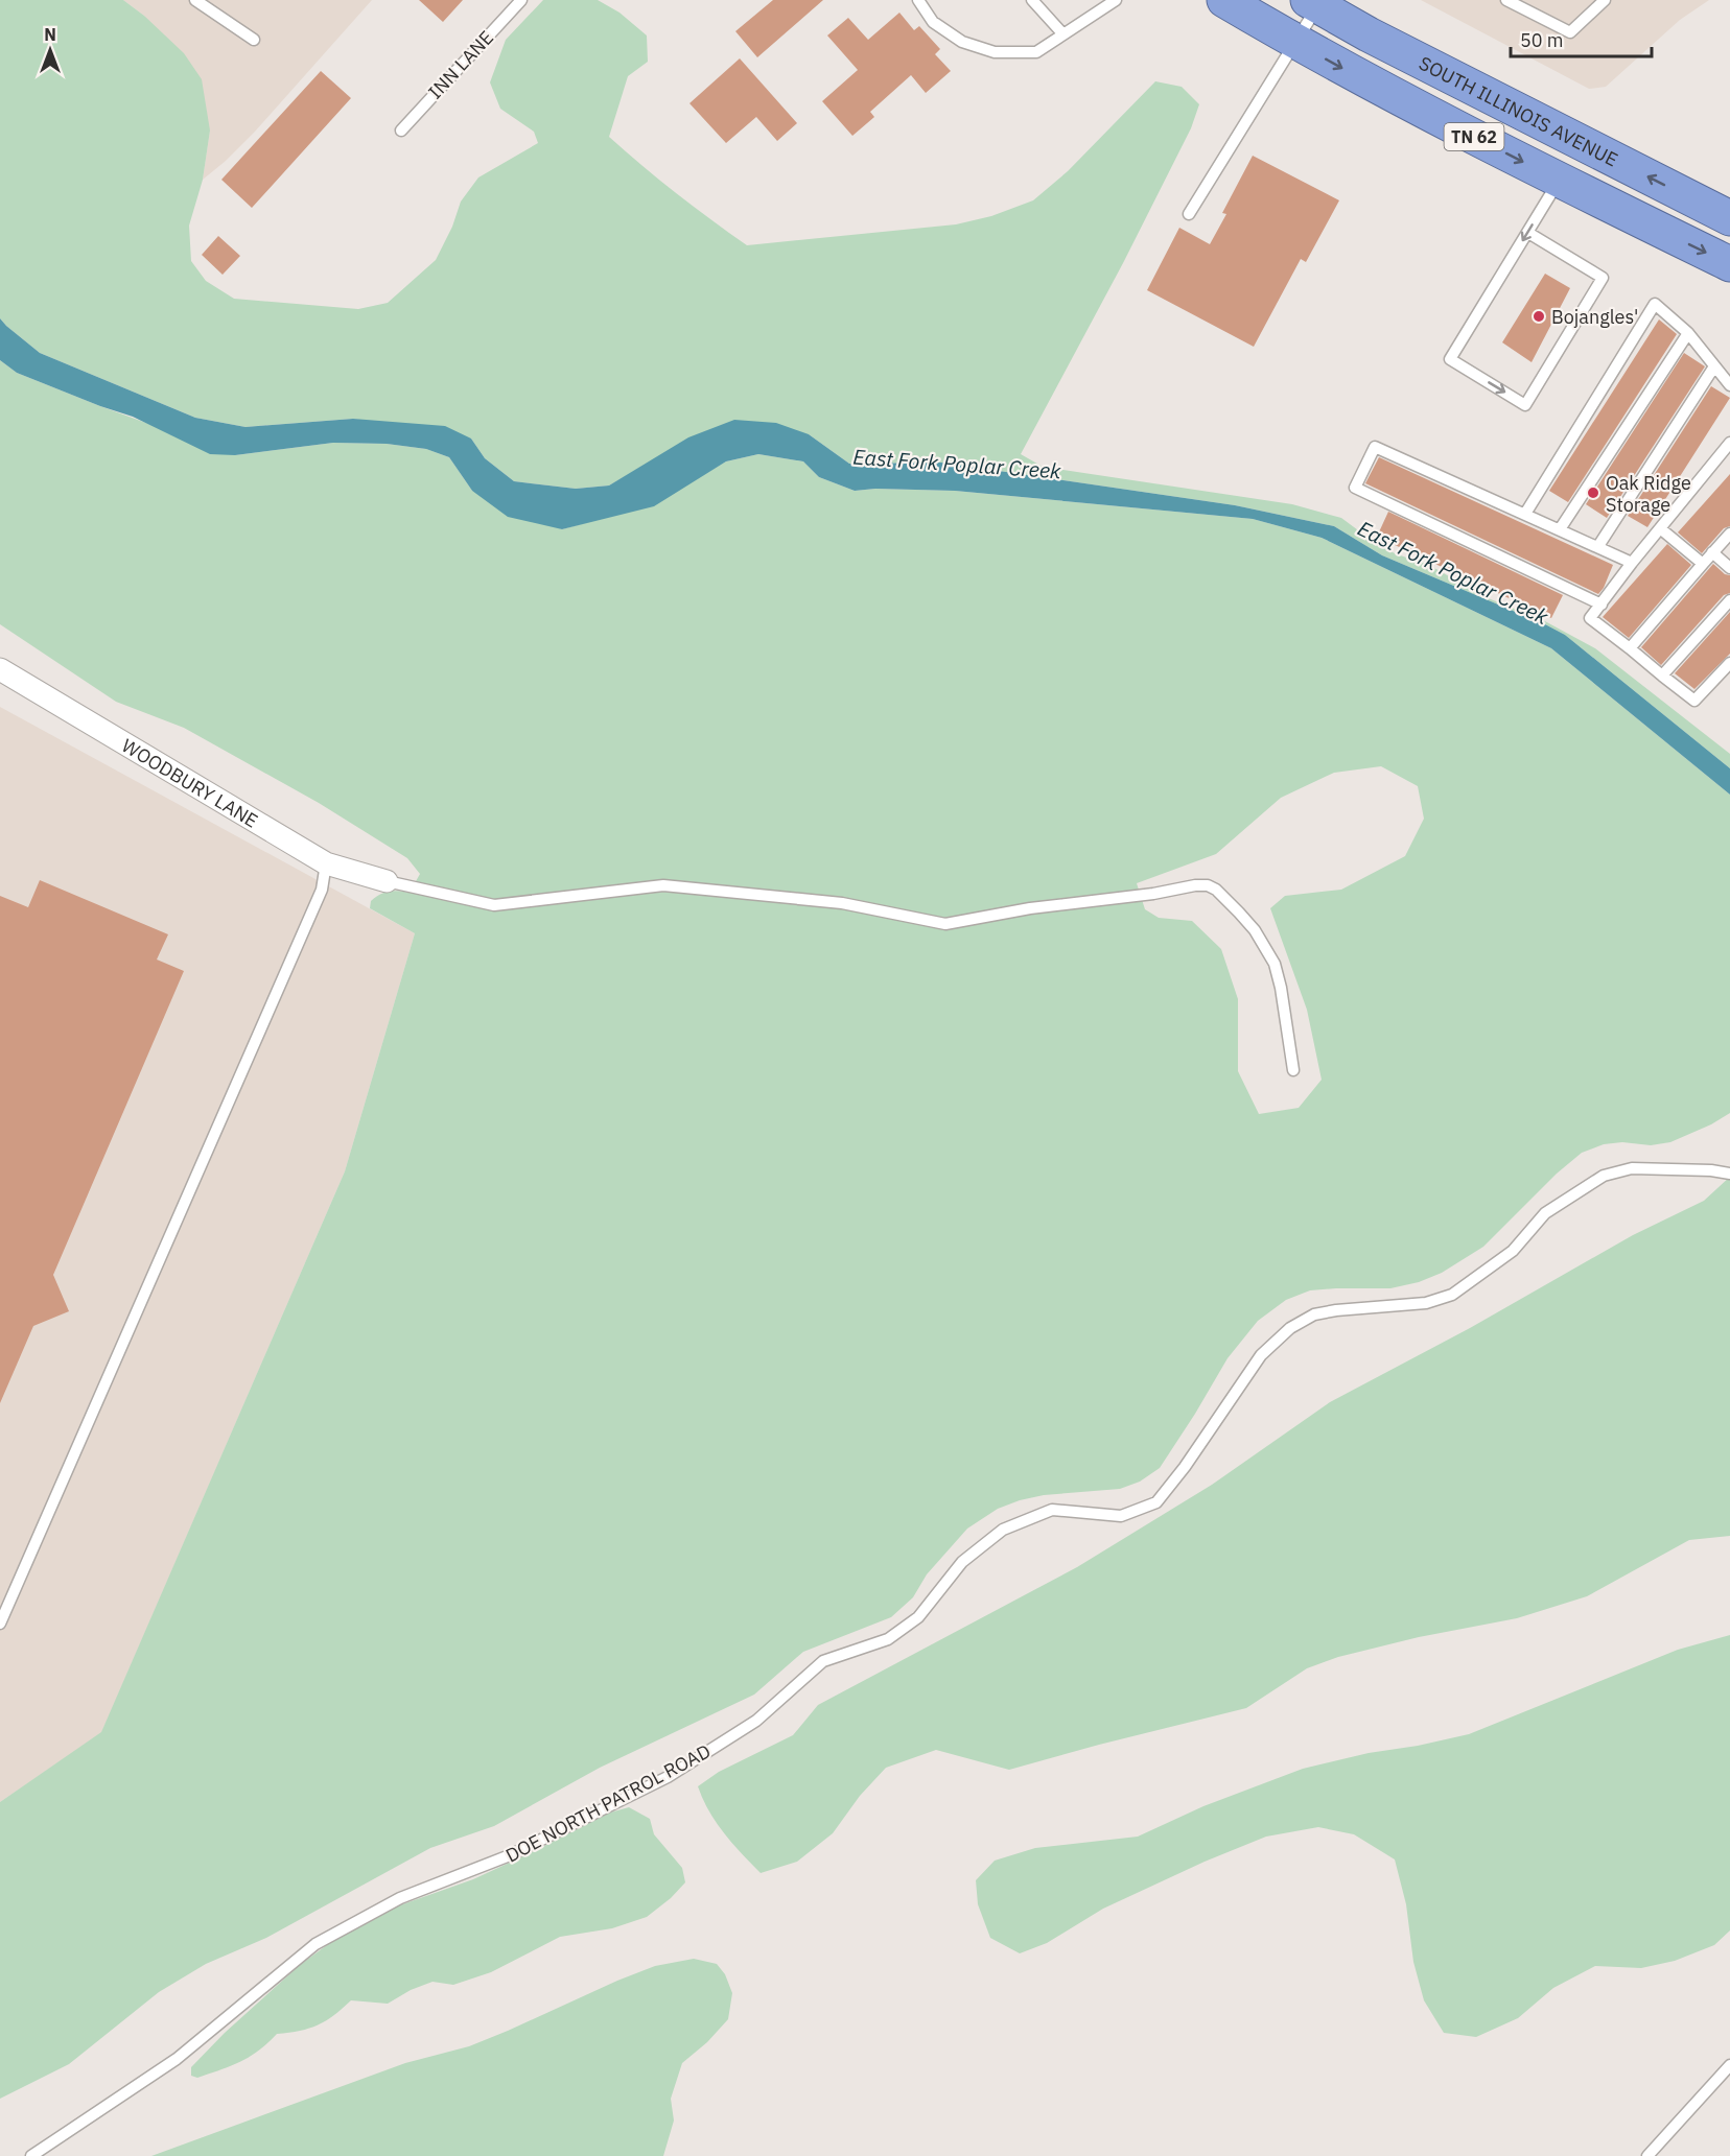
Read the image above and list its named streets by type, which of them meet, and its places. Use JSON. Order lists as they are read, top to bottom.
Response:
{
  "streets": {
    "highway": ["SOUTH ILLINOIS AVENUE", "TN 62"],
    "street": ["WOODBURY LANE"],
    "lane": ["INN LANE", "DOE NORTH PATROL ROAD"]
  },
  "water": ["East Fork Poplar Creek"],
  "places": ["Bojangles'", "Oak Ridge Storage"],
  "scale_bar": "50 m",
  "north": "top"
}
